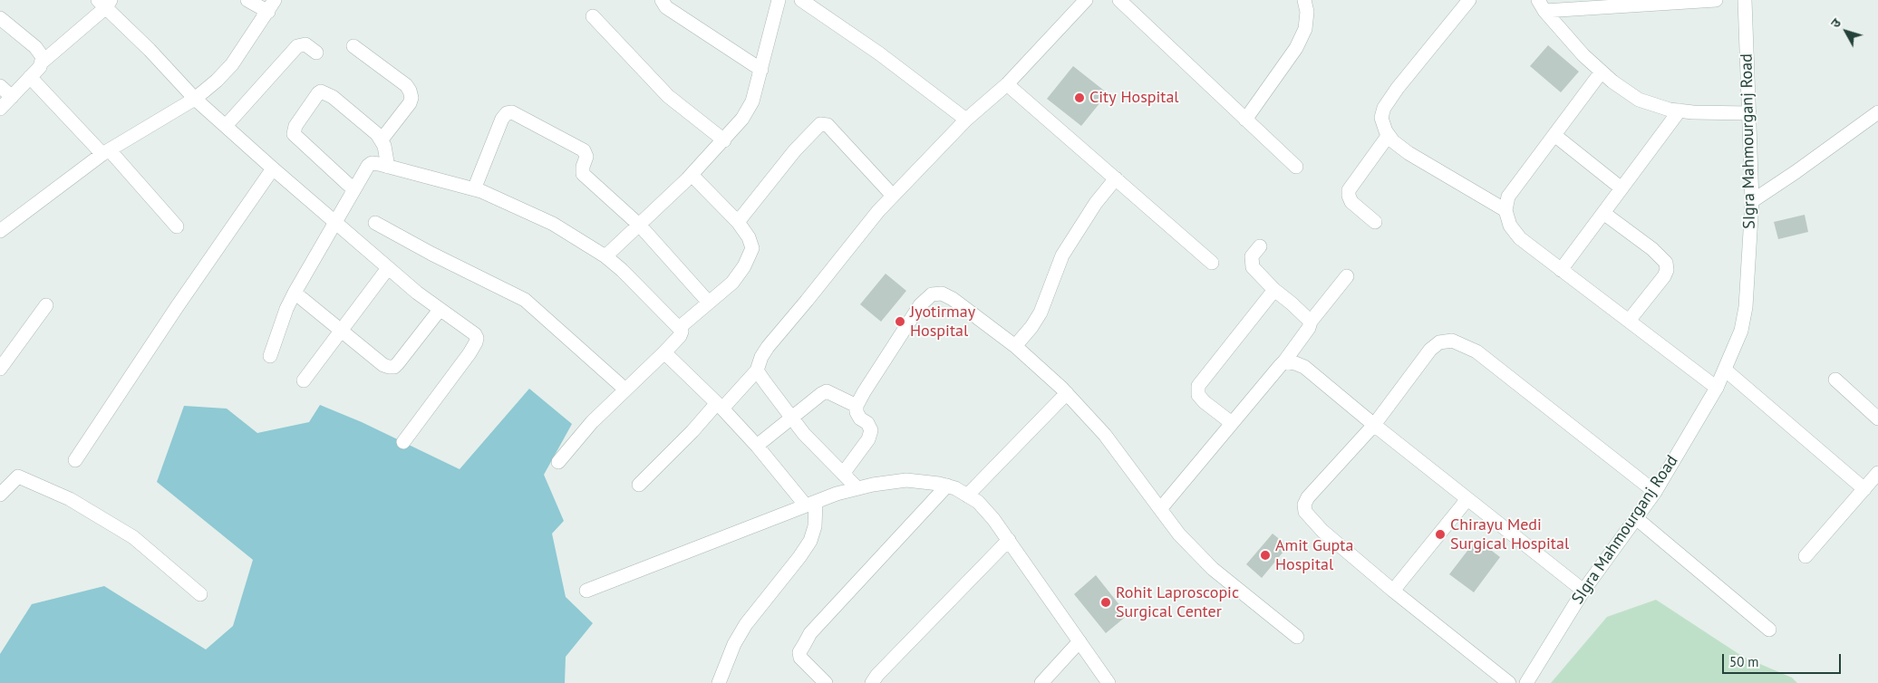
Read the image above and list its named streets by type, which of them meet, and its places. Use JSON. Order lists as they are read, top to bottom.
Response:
{
  "streets": {
    "street": ["SIgra Mahmourganj Road"]
  },
  "places": [
    "City Hospital",
    "Jyotirmay Hospital",
    "Chirayu Medi Surgical Hospital",
    "Amit Gupta Hospital",
    "Rohit Laproscopic Surgical Center"
  ],
  "scale_bar": "50 m",
  "north": "top left"
}
